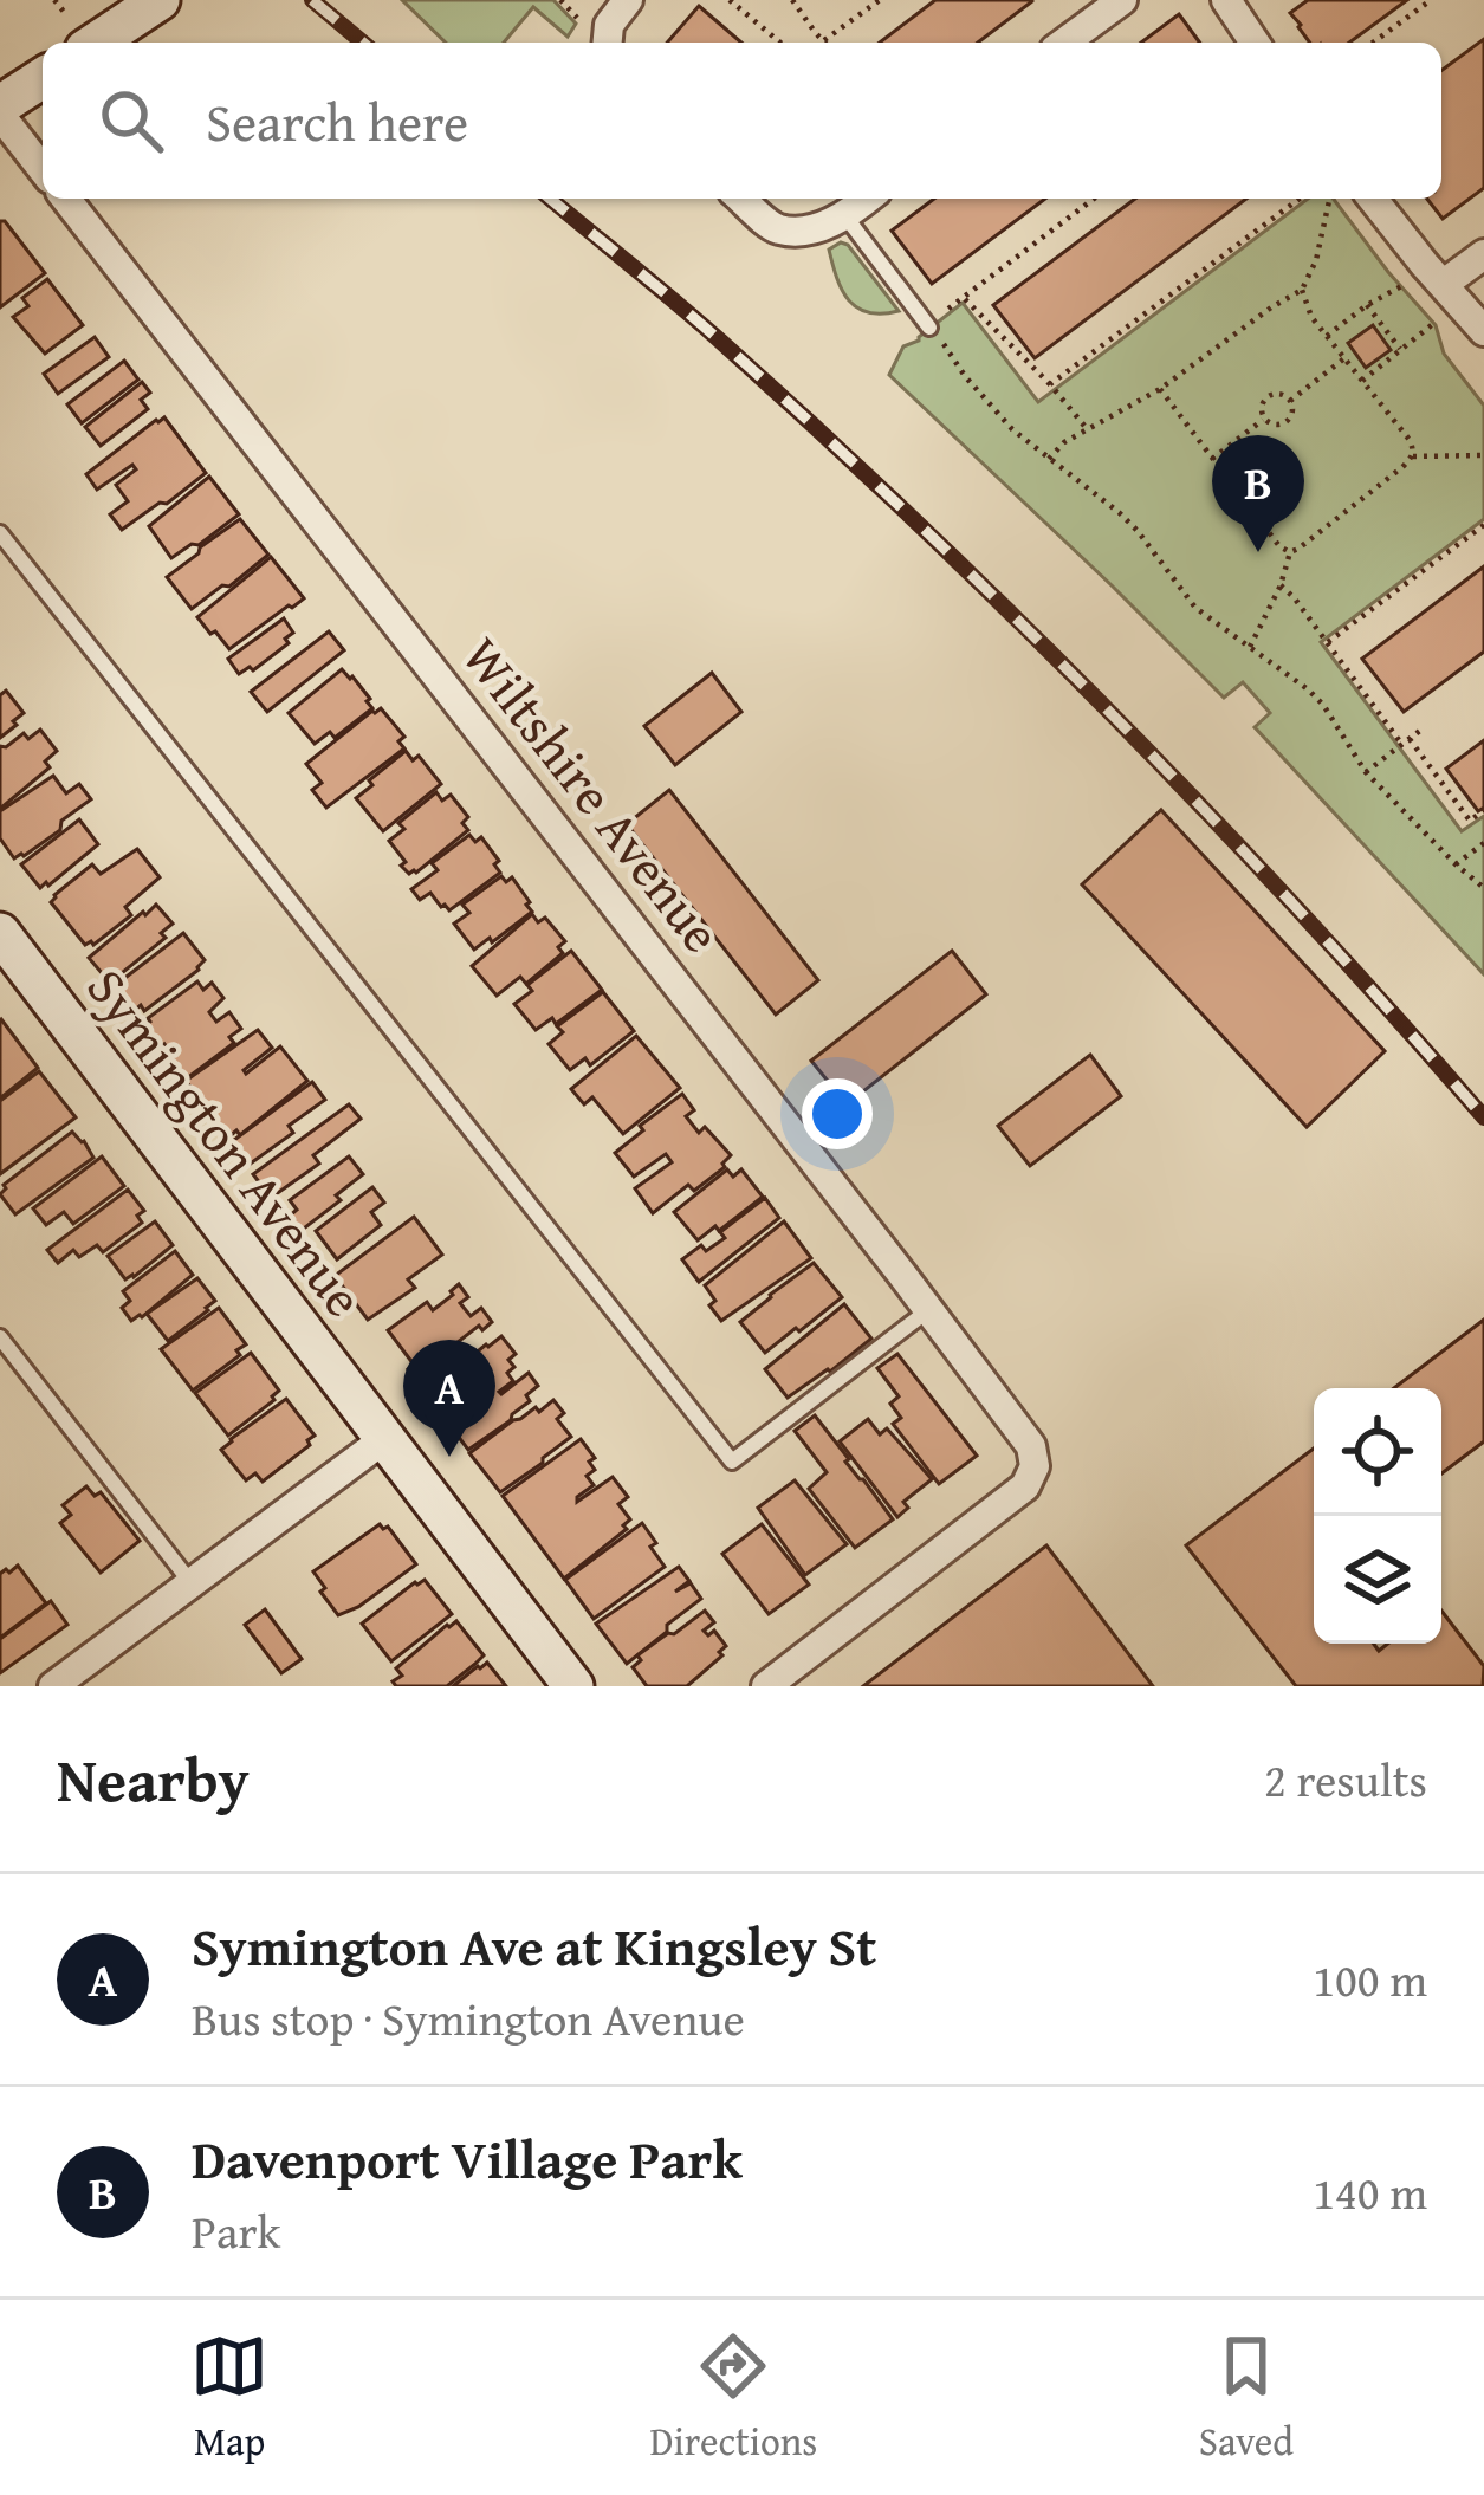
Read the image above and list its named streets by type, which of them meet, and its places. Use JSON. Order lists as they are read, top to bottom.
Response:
{
  "streets": {
    "street": ["Wiltshire Avenue", "Symington Avenue"]
  },
  "page": {
    "search": "Search here",
    "pins": ["B", "A"],
    "heading": ["Nearby", "2 results"],
    "list": [
      {
        "mark": "A",
        "name": "Symington Ave at Kingsley St",
        "note": "Bus stop · Symington Avenue",
        "value": "100 m"
      },
      {
        "mark": "B",
        "name": "Davenport Village Park",
        "note": "Park",
        "value": "140 m"
      }
    ],
    "nav": ["Map", "Directions", "Saved"]
  }
}
